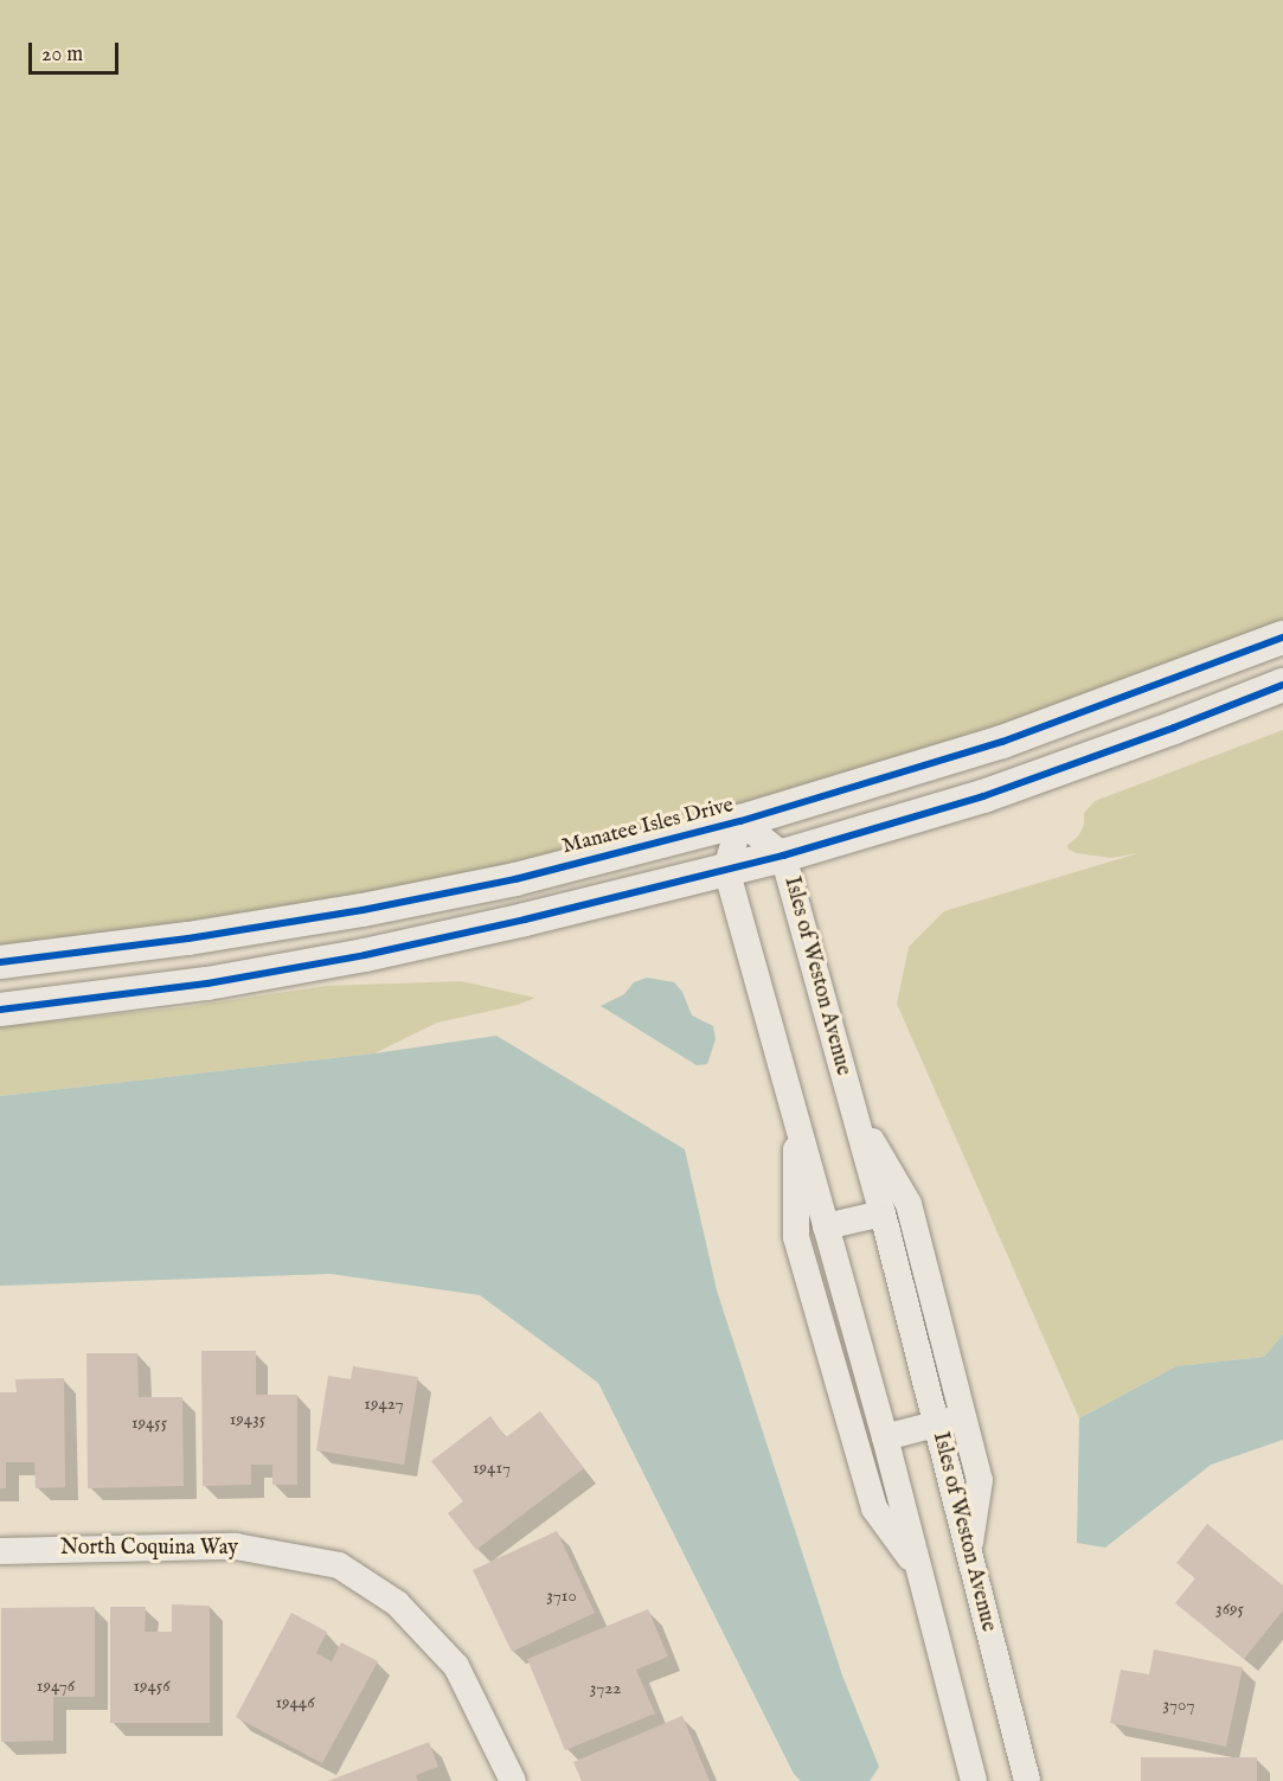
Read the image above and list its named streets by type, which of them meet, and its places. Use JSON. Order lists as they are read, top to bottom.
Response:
{
  "streets": {
    "street": ["Manatee Isles Drive", "Isles of Weston Avenue", "North Coquina Way"]
  },
  "crossings": [
    ["Manatee Isles Drive", "Isles of Weston Avenue"]
  ],
  "house_numbers": [
    "19427",
    "19435",
    "19455",
    "19417",
    "3710",
    "3695",
    "19476",
    "19456",
    "3722",
    "19446",
    "3707"
  ],
  "scale_bar": "20 m"
}
